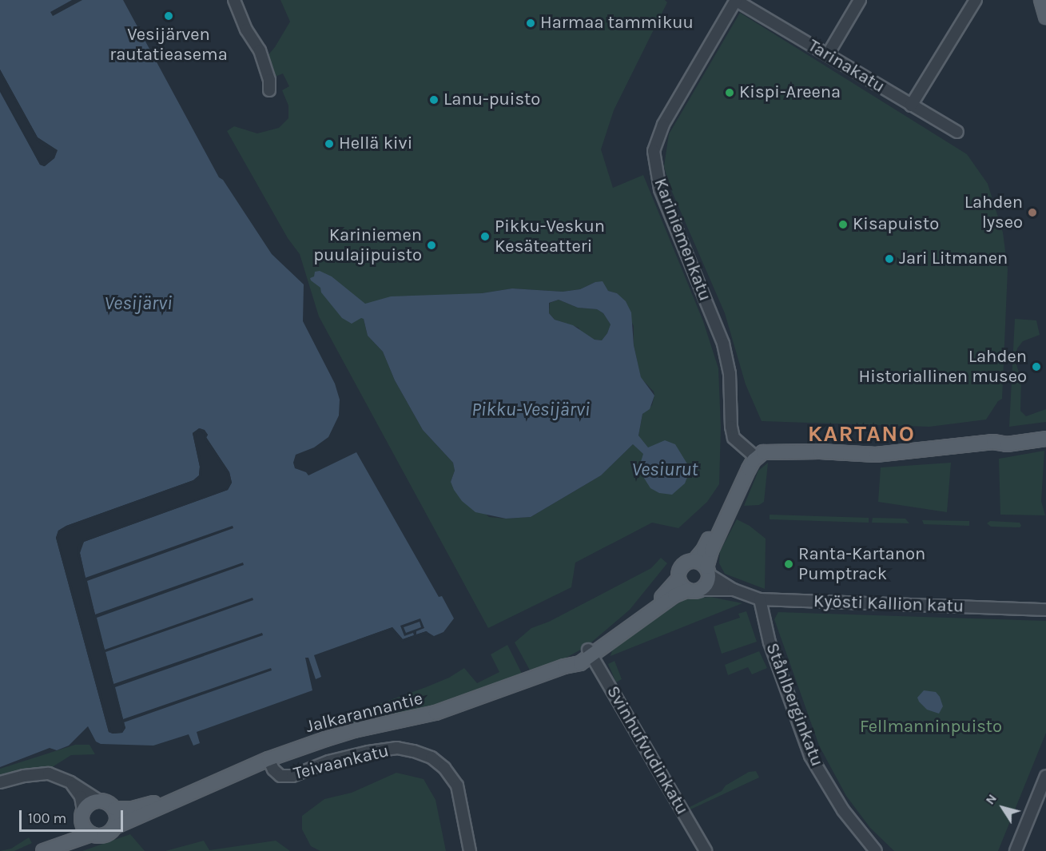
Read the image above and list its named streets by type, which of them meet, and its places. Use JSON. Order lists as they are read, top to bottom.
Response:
{
  "streets": {
    "main road": ["Jalkarannantie"],
    "street": [
      "Tarinakatu",
      "Kariniemenkatu",
      "Kyösti Kallion katu",
      "Ståhlberginkatu",
      "Svinhufvudinkatu",
      "Teivaankatu"
    ]
  },
  "crossings": [
    ["Tarinakatu", "Kariniemenkatu"],
    ["Kyösti Kallion katu", "Ståhlberginkatu"],
    ["Kyösti Kallion katu", "Jalkarannantie"],
    ["Jalkarannantie", "Svinhufvudinkatu"],
    ["Jalkarannantie", "Teivaankatu"]
  ],
  "districts": ["KARTANO"],
  "water": ["Vesijärvi", "Pikku-Vesijärvi", "Vesiurut"],
  "parks": ["Fellmanninpuisto"],
  "places": [
    "Vesijärven rautatieasema",
    "Harmaa tammikuu",
    "Kispi-Areena",
    "Lanu-puisto",
    "Hellä kivi",
    "Lahden lyseo",
    "Kisapuisto",
    "Pikku-Veskun Kesäteatteri",
    "Kariniemen puulajipuisto",
    "Jari Litmanen",
    "Lahden Historiallinen museo",
    "Ranta-Kartanon Pumptrack"
  ],
  "scale_bar": "100 m",
  "north": "top left"
}
